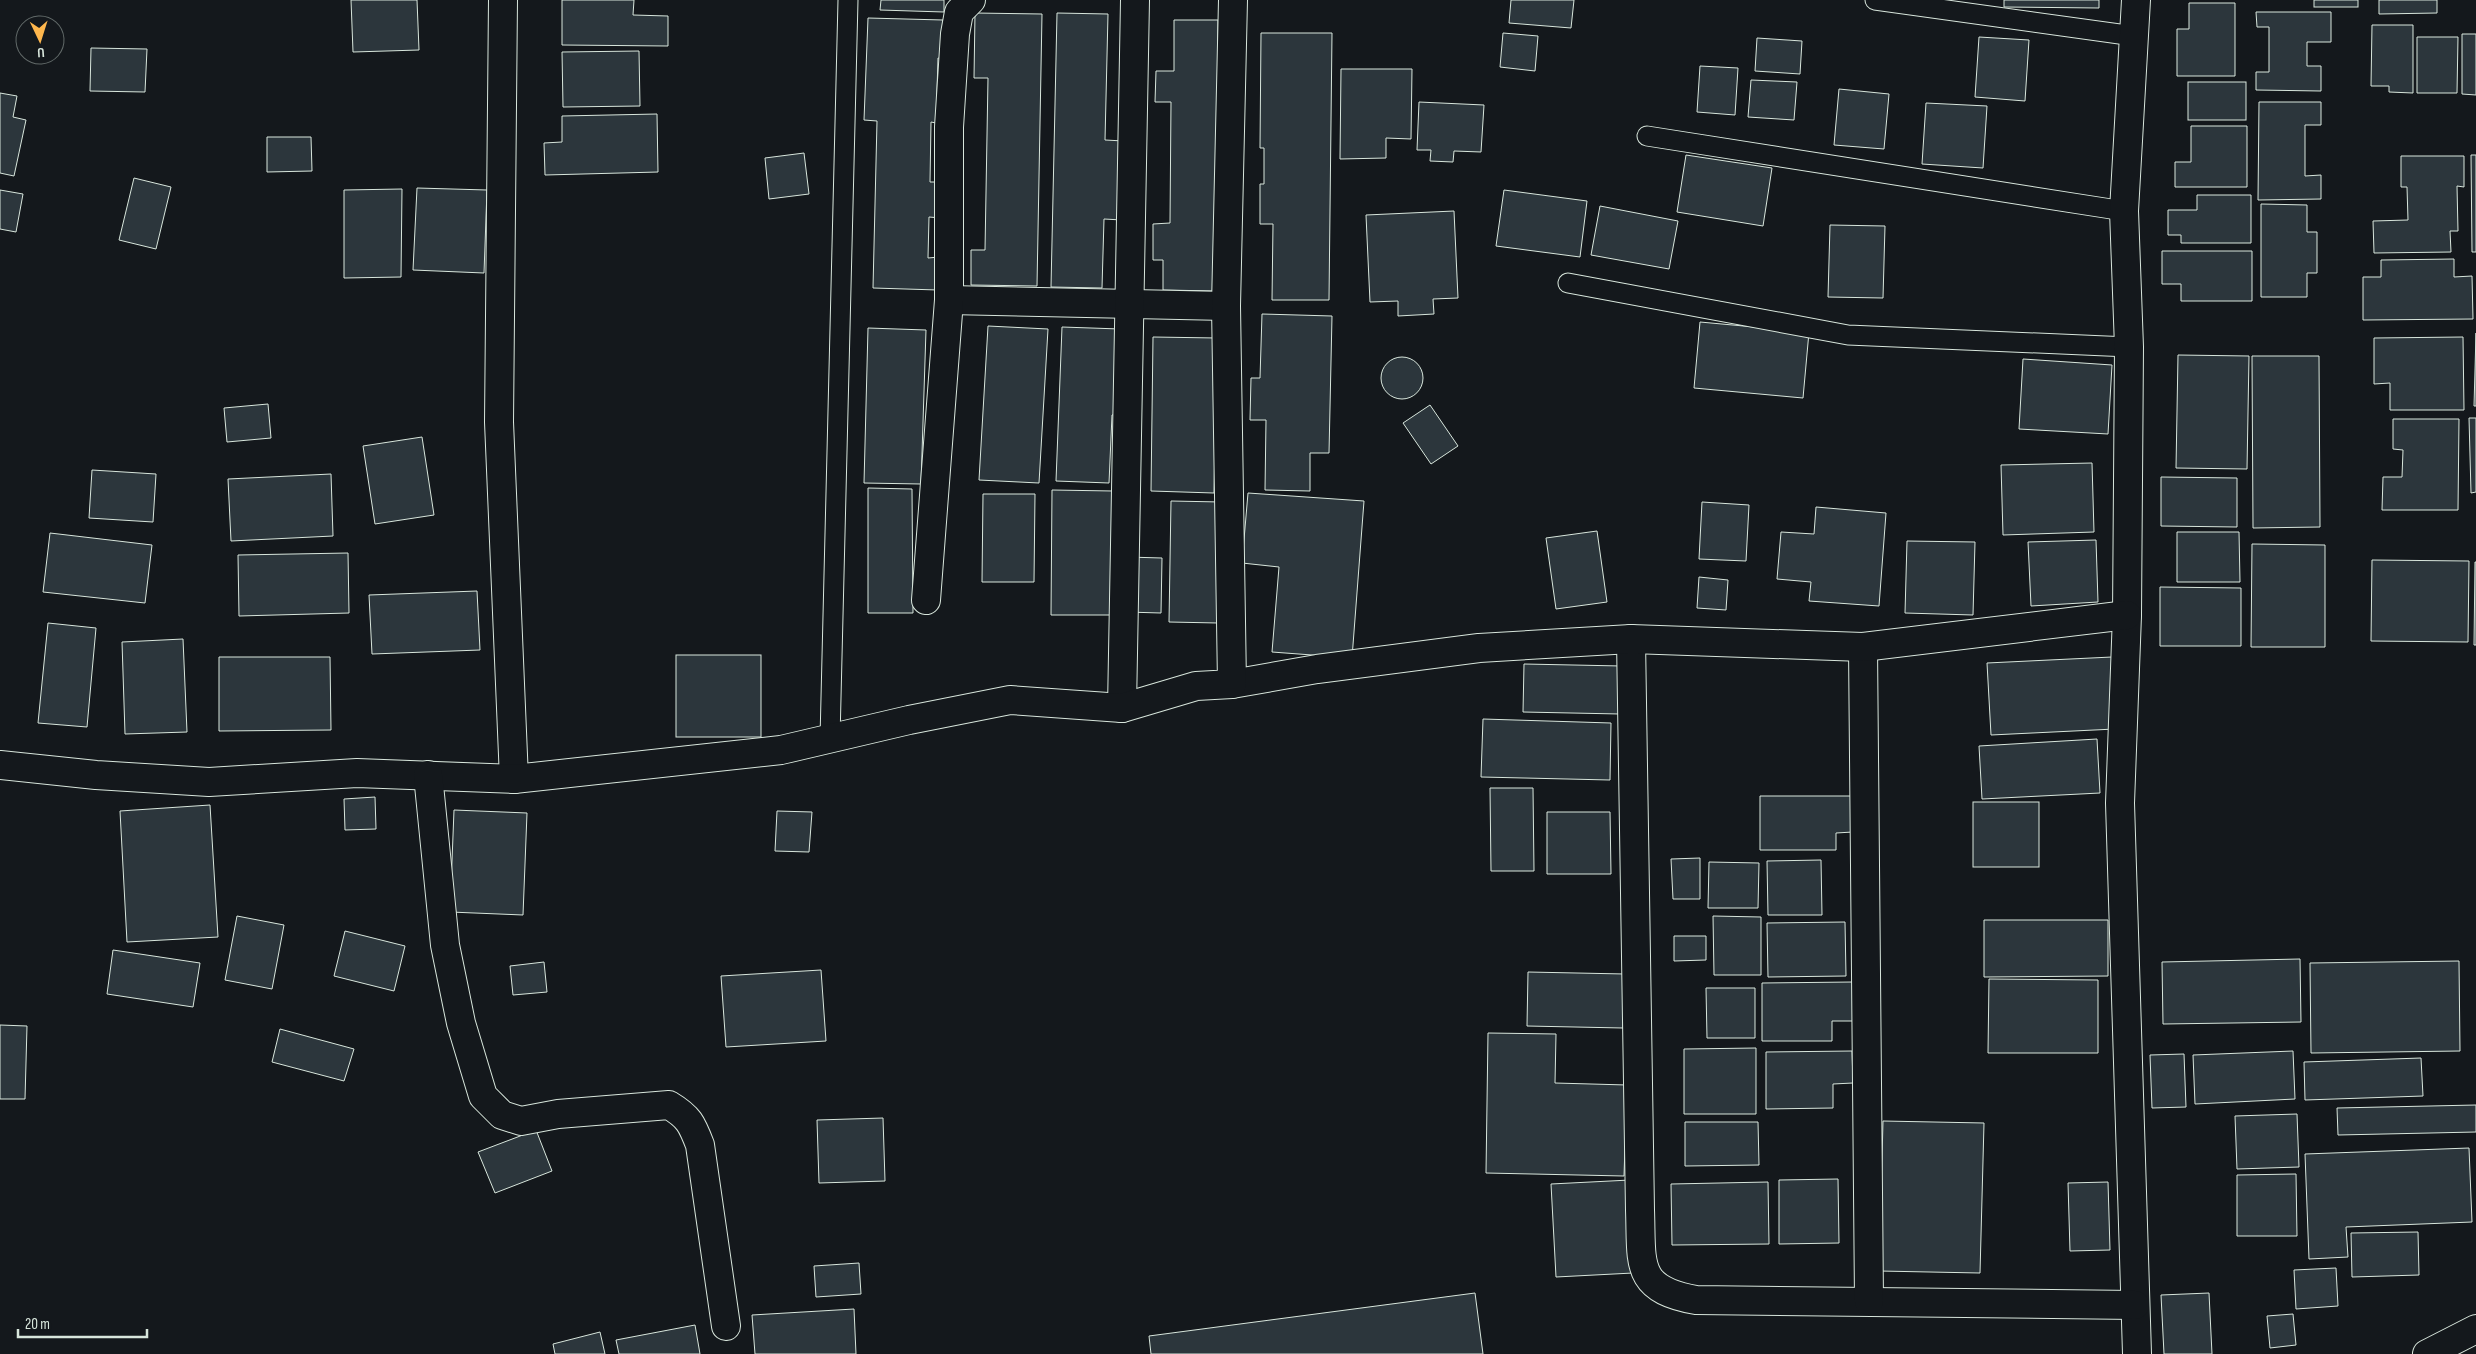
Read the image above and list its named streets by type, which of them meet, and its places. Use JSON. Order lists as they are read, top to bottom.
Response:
{
  "scale_bar": "20 m",
  "north": "bottom"
}
